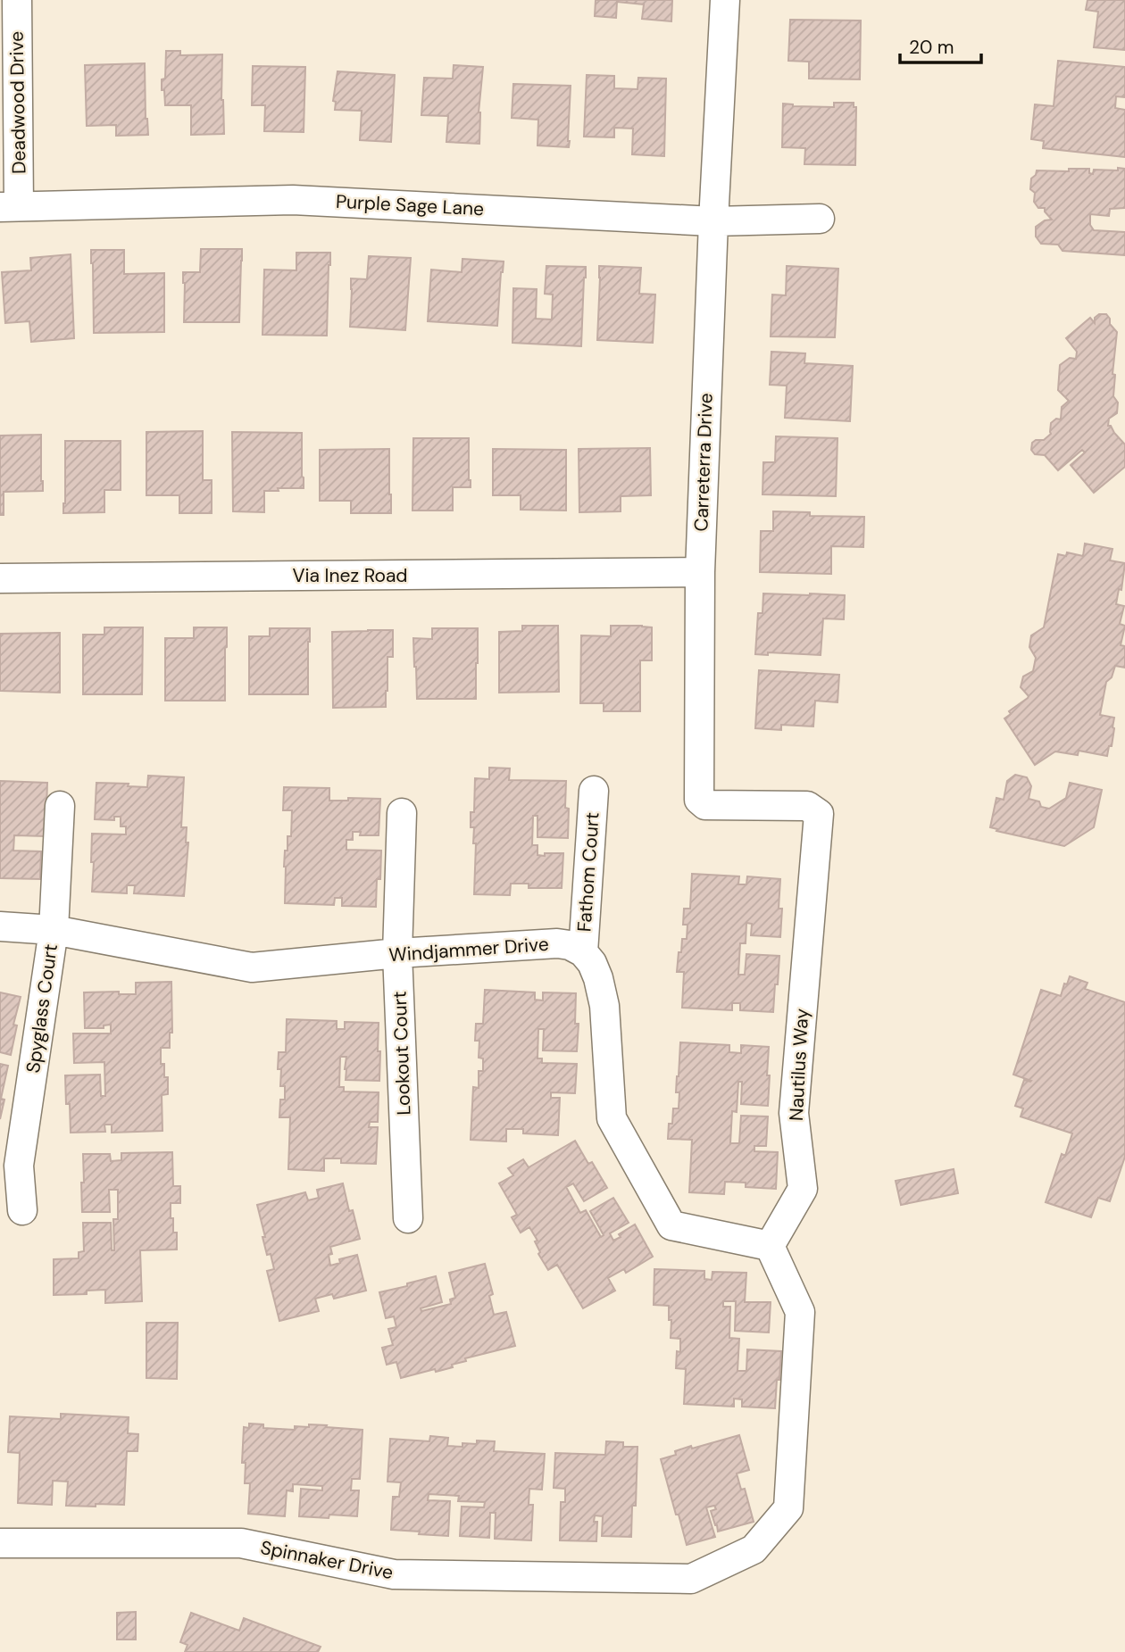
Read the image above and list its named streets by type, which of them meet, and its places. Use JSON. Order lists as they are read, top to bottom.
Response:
{
  "streets": {
    "street": [
      "Deadwood Drive",
      "Purple Sage Lane",
      "Carreterra Drive",
      "Via Inez Road",
      "Fathom Court",
      "Windjammer Drive",
      "Spyglass Court",
      "Lookout Court",
      "Nautilus Way",
      "Spinnaker Drive"
    ]
  },
  "crossings": [
    ["Deadwood Drive", "Purple Sage Lane"],
    ["Purple Sage Lane", "Carreterra Drive"],
    ["Carreterra Drive", "Via Inez Road"],
    ["Carreterra Drive", "Nautilus Way"],
    ["Fathom Court", "Windjammer Drive"],
    ["Windjammer Drive", "Spyglass Court"],
    ["Windjammer Drive", "Lookout Court"],
    ["Nautilus Way", "Spinnaker Drive"]
  ],
  "scale_bar": "20 m"
}
